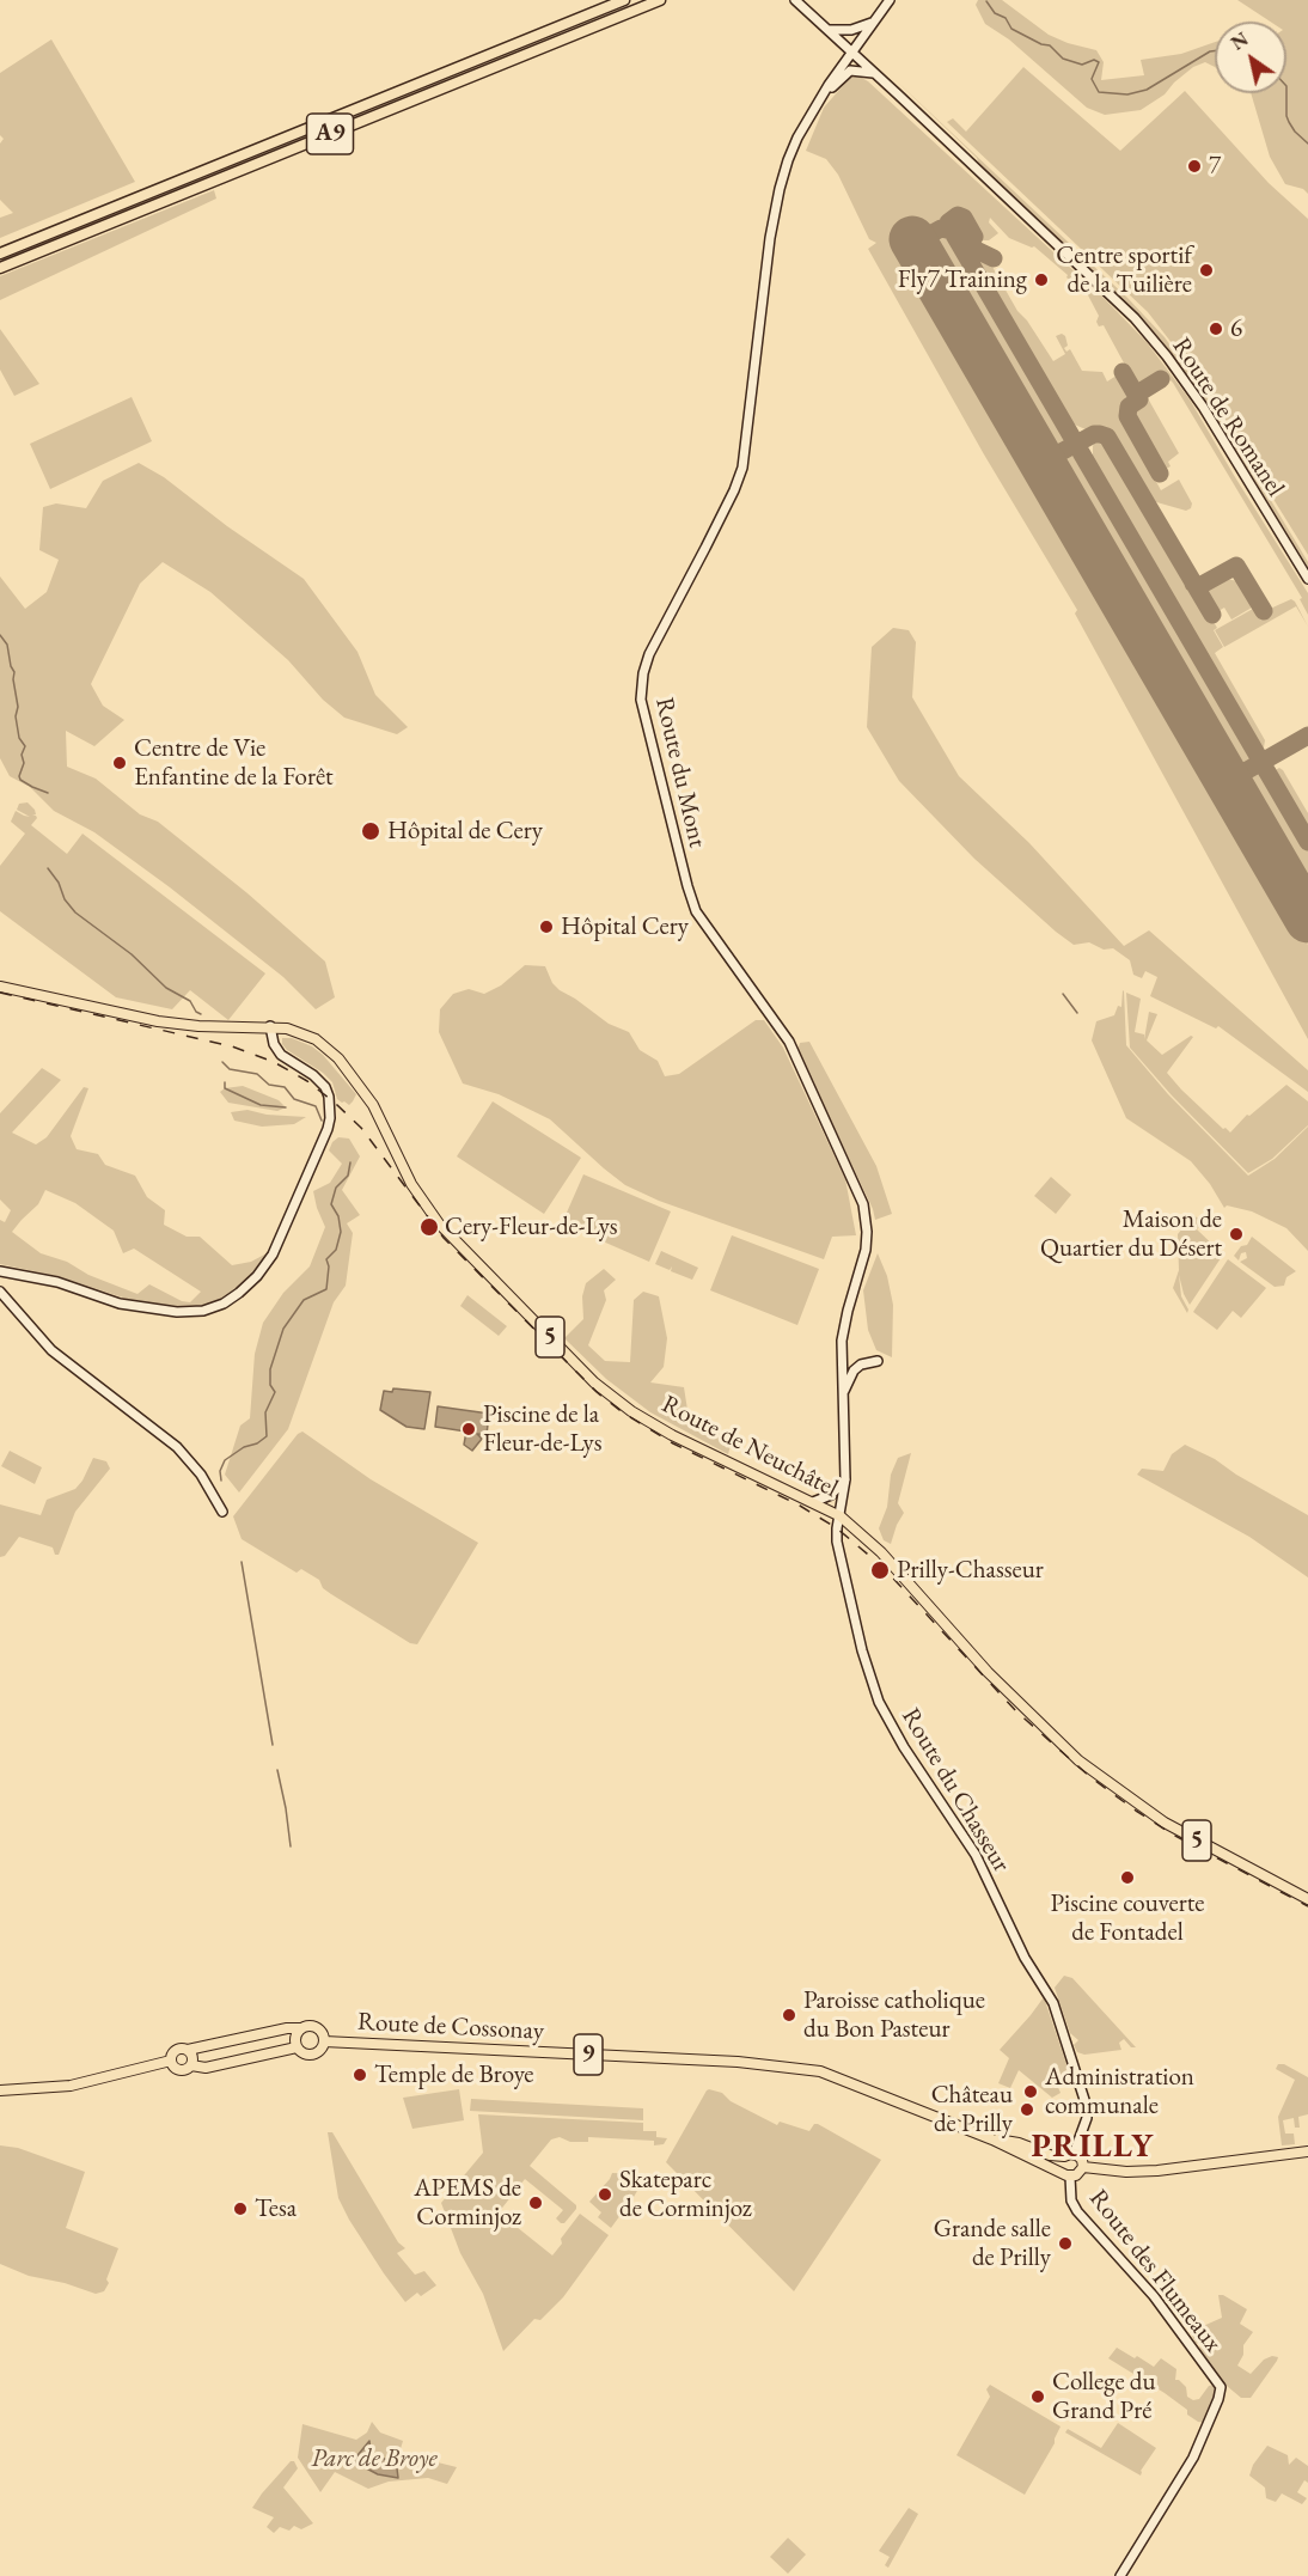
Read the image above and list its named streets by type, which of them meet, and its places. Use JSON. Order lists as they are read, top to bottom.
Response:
{
  "streets": {
    "highway": ["A9"],
    "main road": [
      "Route de Romanel",
      "Route du Mont",
      "5",
      "Route de Neuchâtel",
      "Route du Chasseur",
      "Route de Cossonay",
      "9",
      "Route des Flumeaux"
    ]
  },
  "crossings": [
    ["Route de Romanel", "Route du Mont"],
    ["Route du Mont", "Route de Neuchâtel"],
    ["Route du Mont", "Route du Chasseur"],
    ["Route de Neuchâtel", "Route du Chasseur"],
    ["Route du Chasseur", "Route de Cossonay"],
    ["Route du Chasseur", "Route des Flumeaux"],
    ["Route de Cossonay", "9"],
    ["Route de Cossonay", "Route des Flumeaux"]
  ],
  "districts": ["PRILLY"],
  "parks": ["Parc de Broye"],
  "places": [
    "7",
    "Centre sportif de la Tuilière",
    "Fly7 Training",
    "6",
    "Centre de Vie Enfantine de la Forêt",
    "Hôpital de Cery",
    "Hôpital Cery",
    "Cery-Fleur-de-Lys",
    "Maison de Quartier du Désert",
    "Piscine de la Fleur-de-Lys",
    "Prilly-Chasseur",
    "Piscine couverte de Fontadel",
    "Paroisse catholique du Bon Pasteur",
    "Temple de Broye",
    "Administration communale",
    "Château de Prilly",
    "Skateparc de Corminjoz",
    "APEMS de Corminjoz",
    "Tesa",
    "Grande salle de Prilly",
    "College du Grand Pré"
  ],
  "north": "top left"
}
